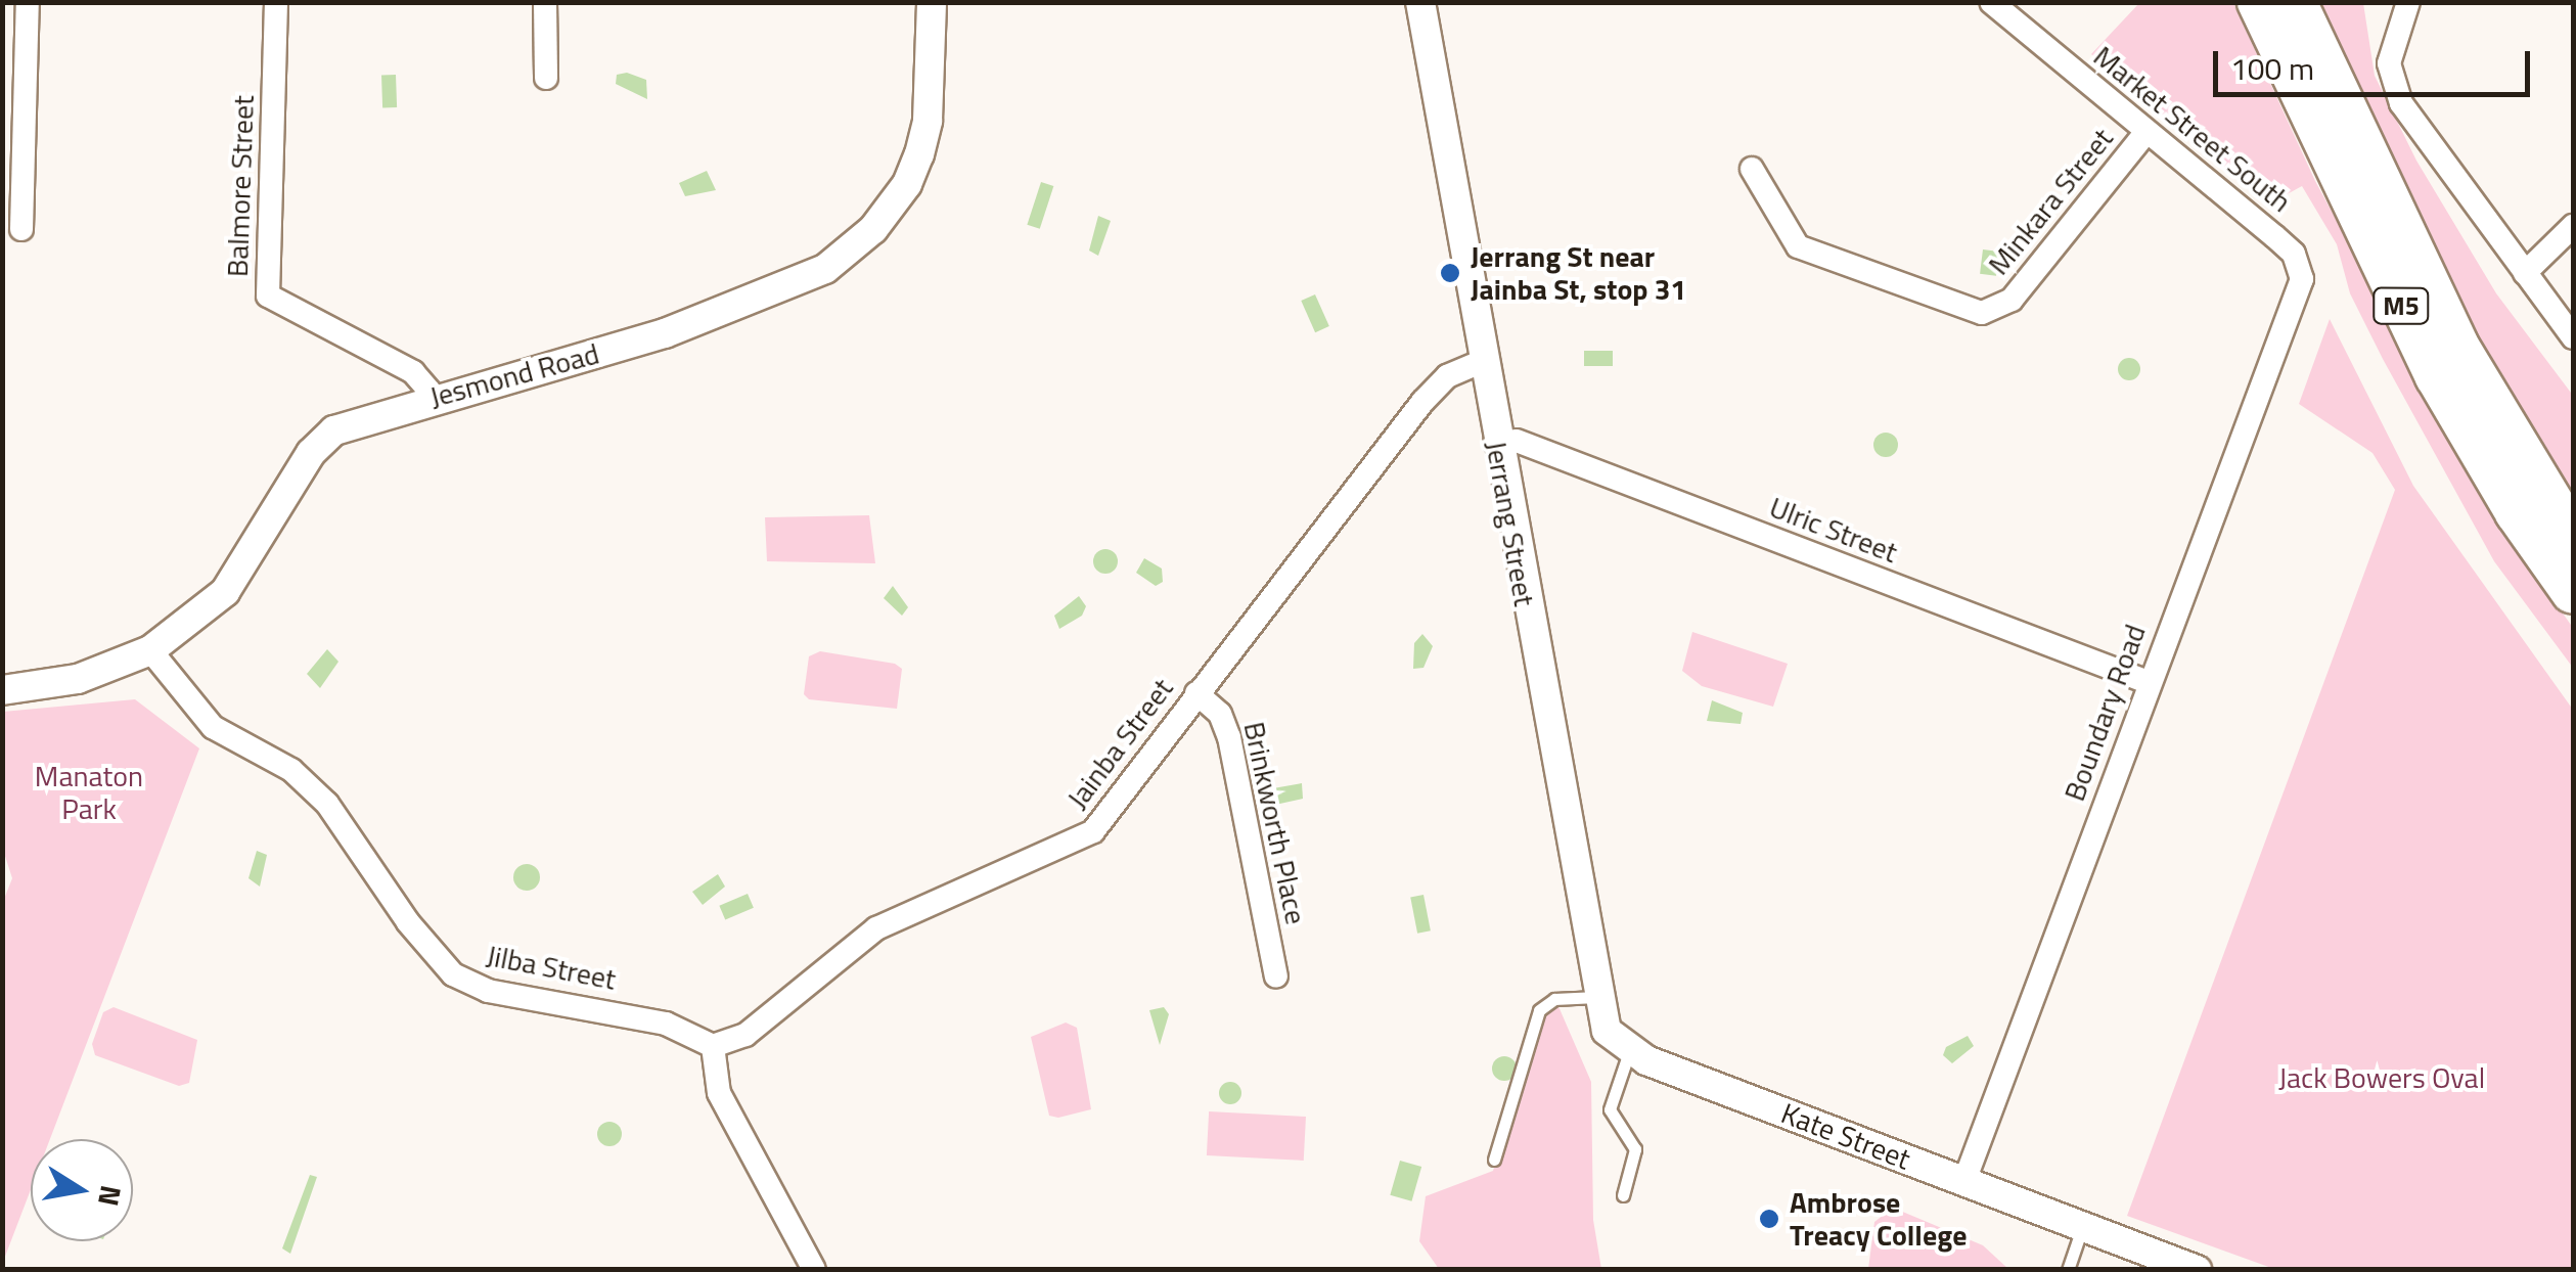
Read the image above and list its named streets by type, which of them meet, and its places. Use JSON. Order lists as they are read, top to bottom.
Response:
{
  "streets": {
    "highway": ["M5"],
    "street": [
      "Market Street South",
      "Balmore Street",
      "Minkara Street",
      "Jesmond Road",
      "Jerrang Street",
      "Ulric Street",
      "Boundary Road",
      "Jainba Street",
      "Brinkworth Place",
      "Jilba Street",
      "Kate Street"
    ]
  },
  "crossings": [
    ["Market Street South", "Minkara Street"],
    ["Market Street South", "Boundary Road"],
    ["Balmore Street", "Jesmond Road"],
    ["Jesmond Road", "Jilba Street"],
    ["Jerrang Street", "Ulric Street"],
    ["Jerrang Street", "Jainba Street"],
    ["Jerrang Street", "Kate Street"],
    ["Ulric Street", "Boundary Road"],
    ["Boundary Road", "Kate Street"],
    ["Jainba Street", "Brinkworth Place"],
    ["Jainba Street", "Jilba Street"]
  ],
  "parks": ["Manaton Park", "Jack Bowers Oval"],
  "places": ["Jerrang St near Jainba St, stop 31", "Ambrose Treacy College"],
  "scale_bar": "100 m",
  "north": "right"
}
